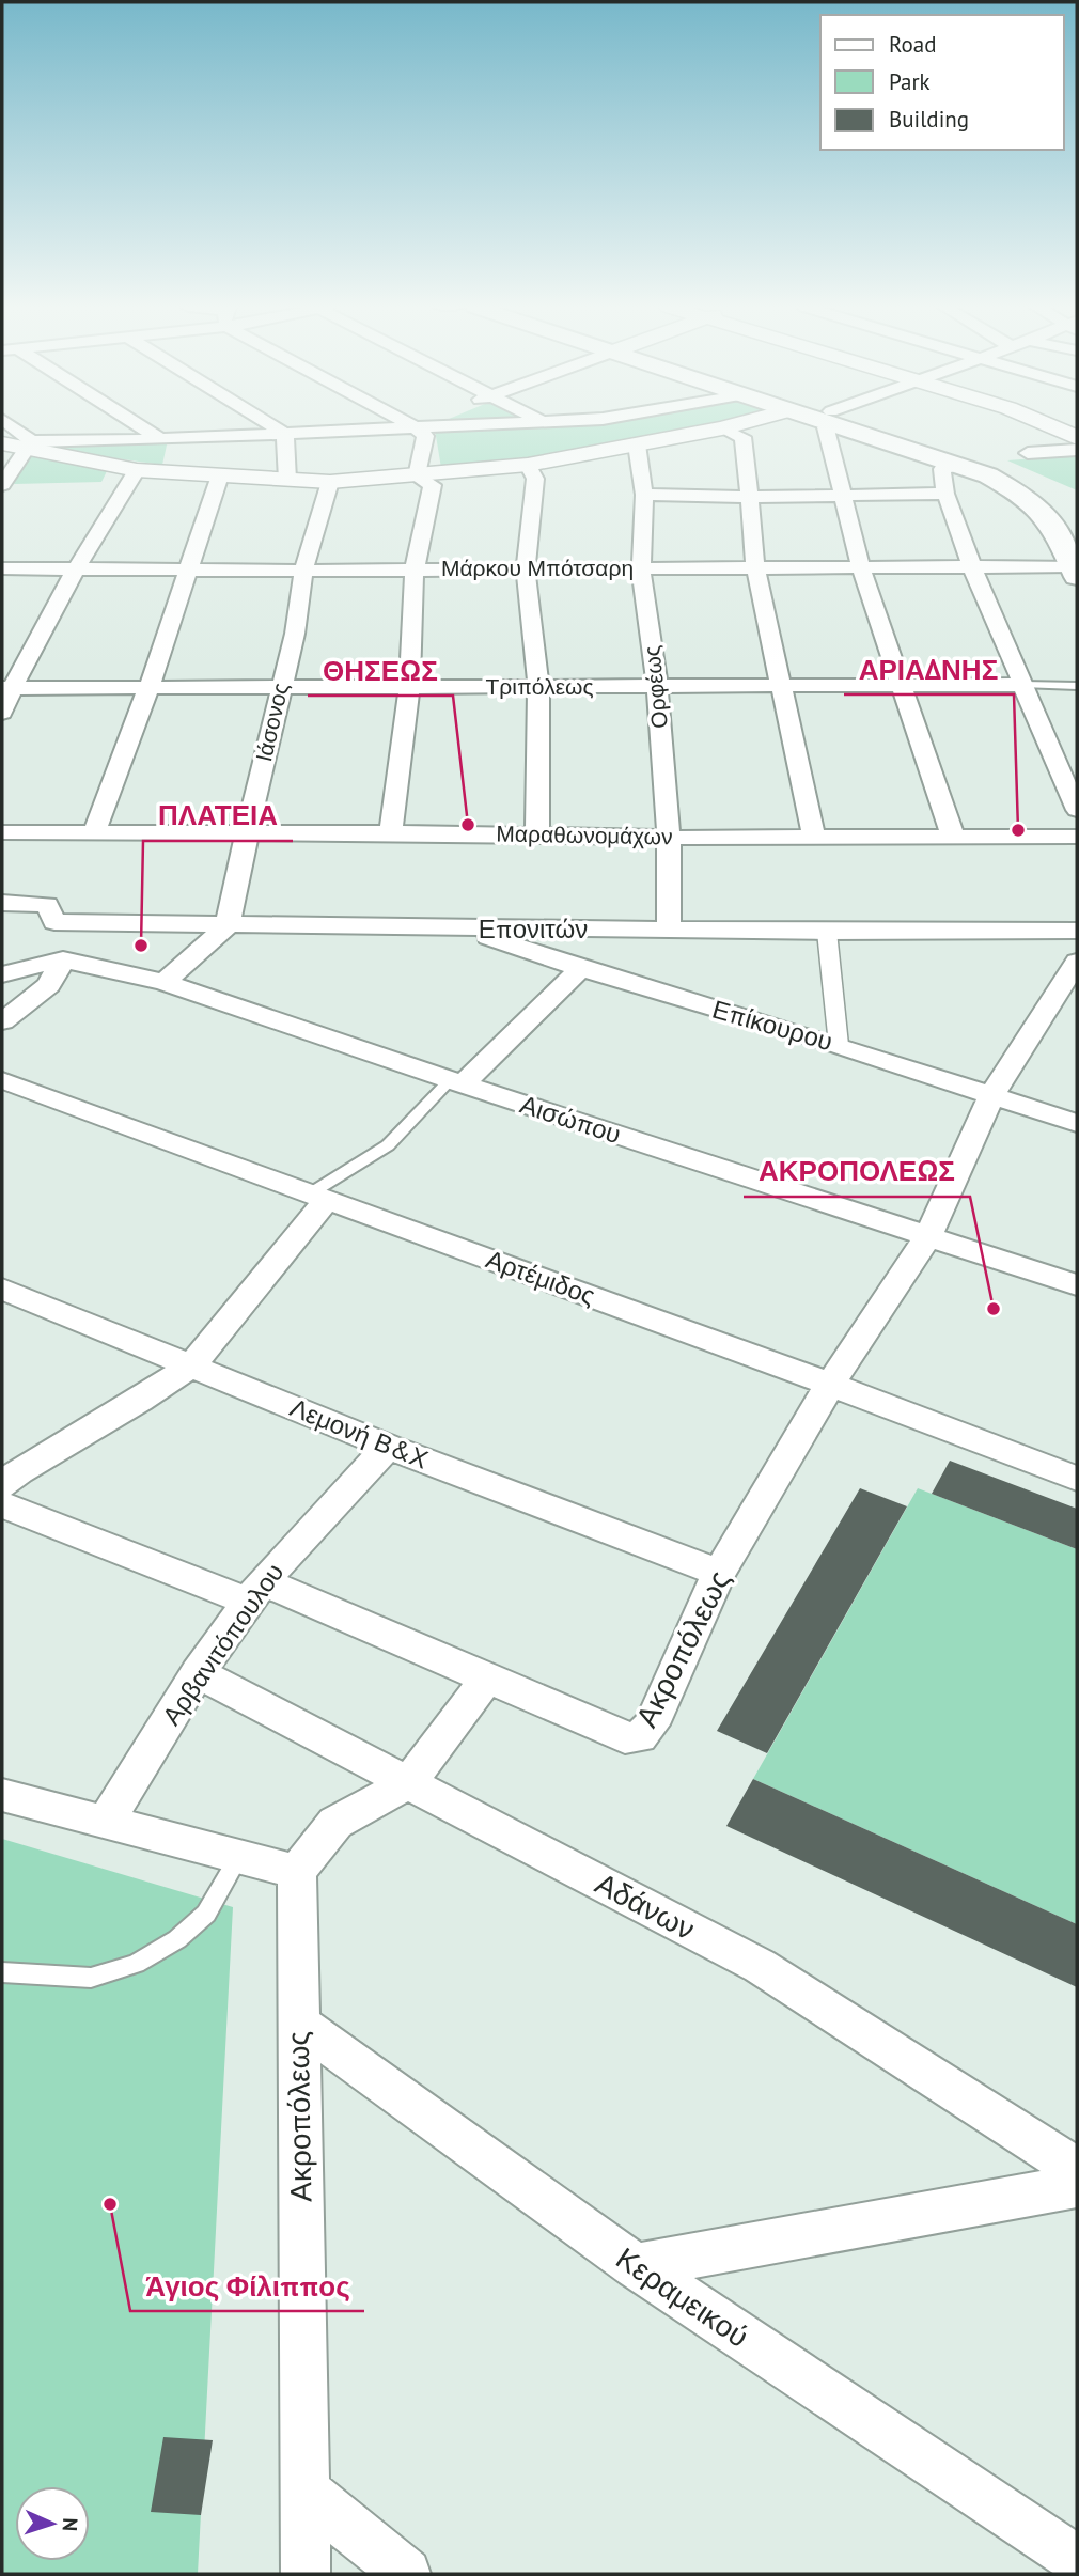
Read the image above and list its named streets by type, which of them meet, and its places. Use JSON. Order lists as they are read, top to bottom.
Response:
{
  "streets": {
    "street": [
      "Μάρκου Μπότσαρη",
      "Τριπόλεως",
      "Ορφέως",
      "Ιάσονος",
      "Μαραθωνομάχων",
      "Επονιτών",
      "Επίκουρου",
      "Αισώπου",
      "Αρτέμιδος",
      "Λεμονή Β&Χ",
      "Αρβανιτόπουλου",
      "Ακροπόλεως",
      "Αδάνων",
      "Κεραμεικού"
    ]
  },
  "crossings": [
    ["Μάρκου Μπότσαρη", "Ορφέως"],
    ["Μάρκου Μπότσαρη", "Ιάσονος"],
    ["Τριπόλεως", "Ορφέως"],
    ["Τριπόλεως", "Ιάσονος"],
    ["Ορφέως", "Μαραθωνομάχων"],
    ["Ορφέως", "Επονιτών"],
    ["Ιάσονος", "Μαραθωνομάχων"],
    ["Ιάσονος", "Επονιτών"],
    ["Επονιτών", "Επίκουρου"],
    ["Επίκουρου", "Ακροπόλεως"],
    ["Αισώπου", "Ακροπόλεως"],
    ["Αρτέμιδος", "Ακροπόλεως"],
    ["Λεμονή Β&Χ", "Αρβανιτόπουλου"],
    ["Λεμονή Β&Χ", "Ακροπόλεως"],
    ["Αρβανιτόπουλου", "Ακροπόλεως"],
    ["Αρβανιτόπουλου", "Αδάνων"],
    ["Ακροπόλεως", "Κεραμεικού"]
  ],
  "places": [
    "ΘΗΣΕΩΣ",
    "ΑΡΙΑΔΝΗΣ",
    "ΠΛΑΤΕΙΑ",
    "ΑΚΡΟΠΟΛΕΩΣ",
    "Άγιος Φίλιππος"
  ],
  "legend": ["Road", "Park", "Building"],
  "north": "right"
}
